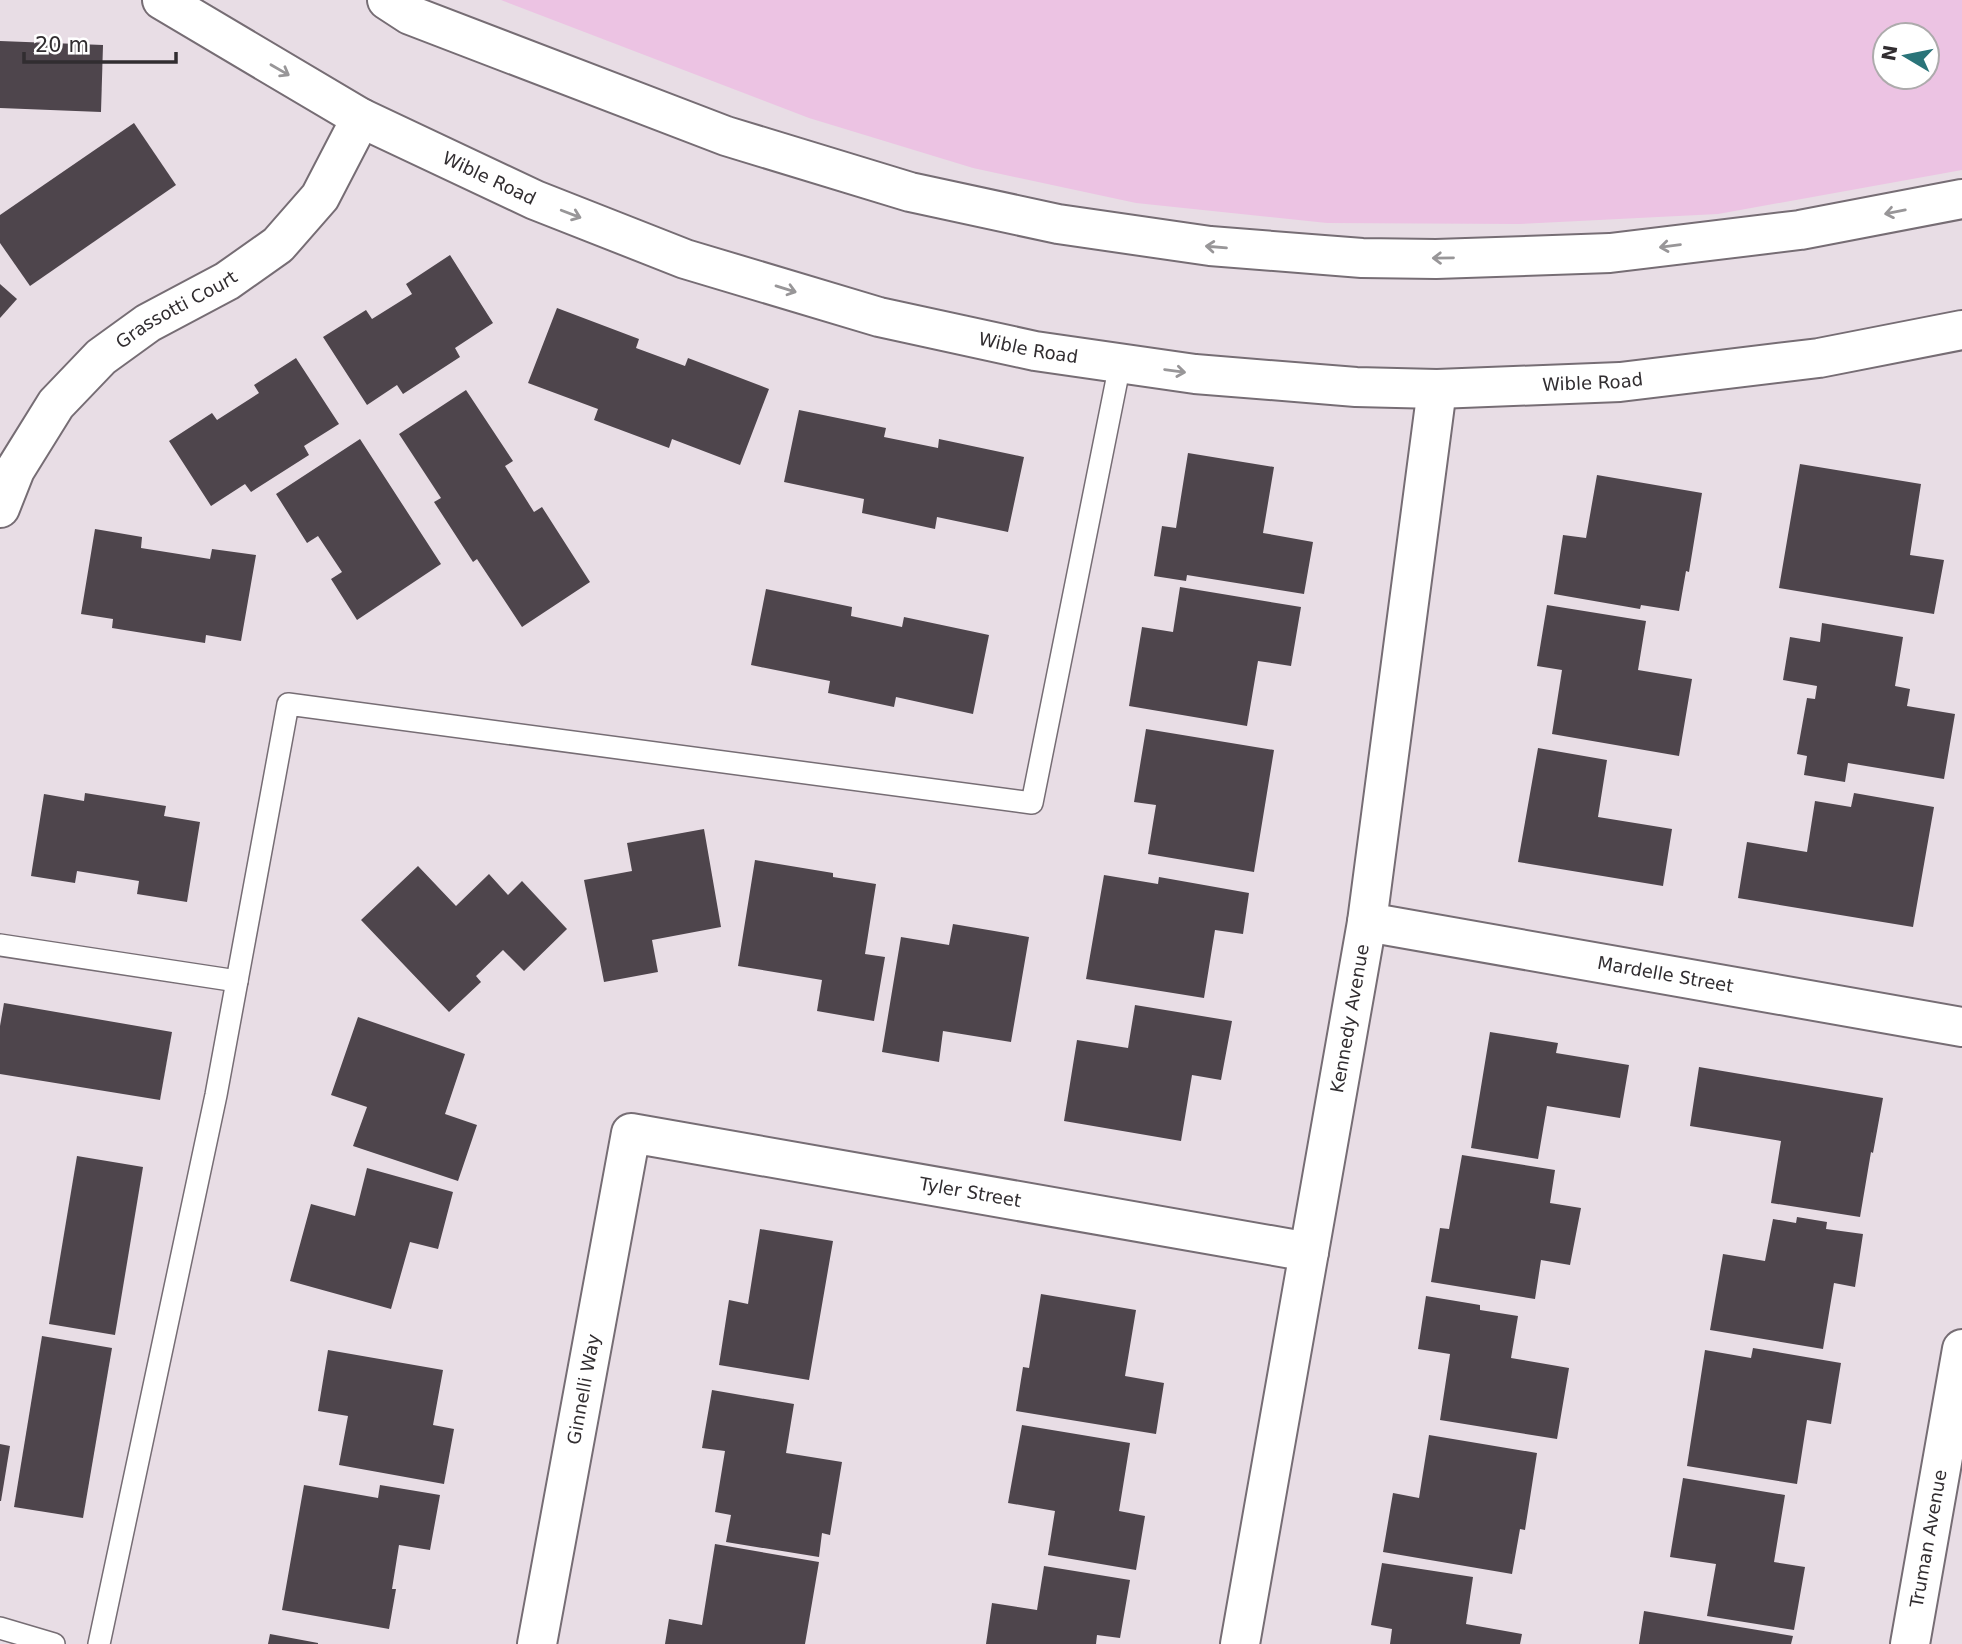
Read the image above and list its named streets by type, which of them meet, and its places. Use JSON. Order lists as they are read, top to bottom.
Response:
{
  "streets": {
    "street": [
      "Wible Road",
      "Grassotti Court",
      "Mardelle Street",
      "Kennedy Avenue",
      "Tyler Street",
      "Ginnelli Way",
      "Truman Avenue"
    ]
  },
  "crossings": [
    ["Wible Road", "Grassotti Court"],
    ["Wible Road", "Kennedy Avenue"],
    ["Mardelle Street", "Kennedy Avenue"],
    ["Kennedy Avenue", "Tyler Street"],
    ["Tyler Street", "Ginnelli Way"]
  ],
  "scale_bar": "20 m",
  "north": "left"
}
